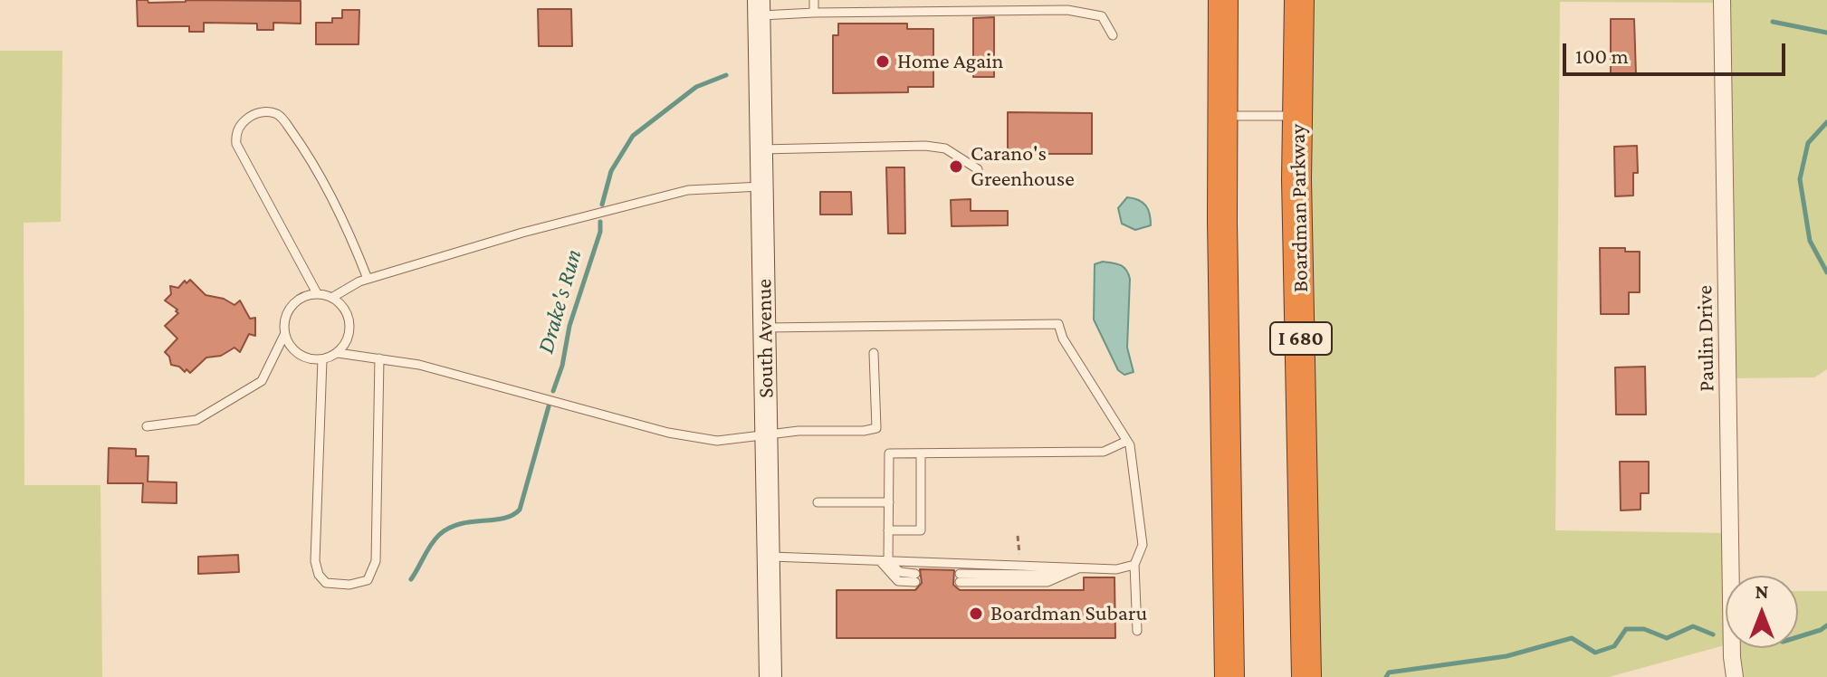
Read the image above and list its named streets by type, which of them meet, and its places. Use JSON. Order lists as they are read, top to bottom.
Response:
{
  "streets": {
    "highway": ["Boardman Parkway", "I 680"],
    "main road": ["South Avenue"],
    "street": ["Paulin Drive"]
  },
  "water": ["Drake's Run"],
  "places": ["Home Again", "Carano's Greenhouse", "Boardman Subaru"],
  "scale_bar": "100 m",
  "north": "top"
}
